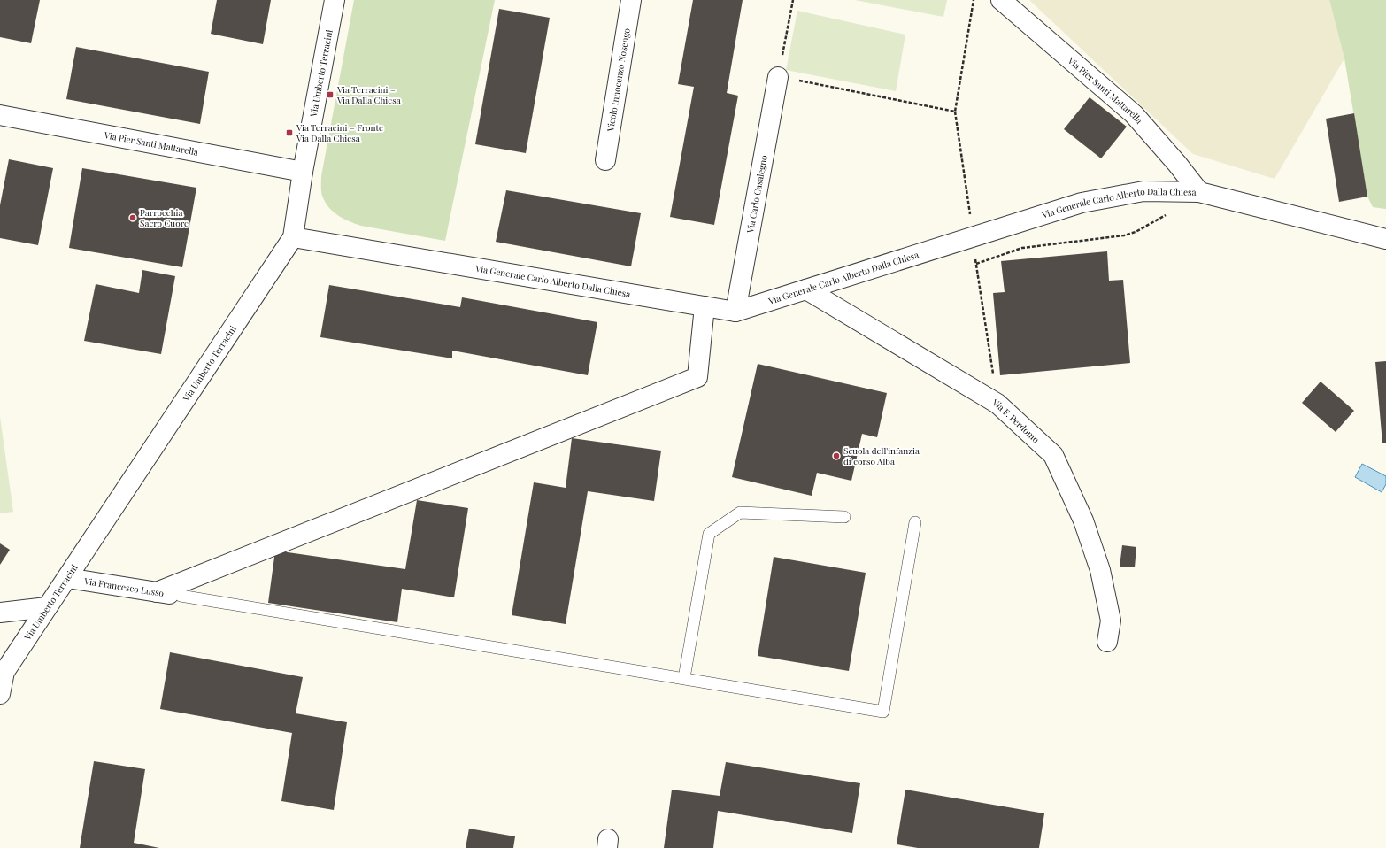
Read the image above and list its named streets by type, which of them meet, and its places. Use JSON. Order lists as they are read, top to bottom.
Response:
{
  "streets": {
    "street": [
      "Via Umberto Terracini",
      "Vicolo Innocenzo Nosengo",
      "Via Pier Santi Mattarella",
      "Via Carlo Casalegno",
      "Via Generale Carlo Alberto Dalla Chiesa",
      "Via F. Perdomo",
      "Via Francesco Lusso"
    ]
  },
  "crossings": [
    ["Via Umberto Terracini", "Via Pier Santi Mattarella"],
    ["Via Umberto Terracini", "Via Generale Carlo Alberto Dalla Chiesa"],
    ["Via Umberto Terracini", "Via Francesco Lusso"],
    ["Via Pier Santi Mattarella", "Via Generale Carlo Alberto Dalla Chiesa"],
    ["Via Carlo Casalegno", "Via Generale Carlo Alberto Dalla Chiesa"],
    ["Via Generale Carlo Alberto Dalla Chiesa", "Via F. Perdomo"]
  ],
  "places": {
    "transit": ["Via Terracini – Via Dalla Chiesa", "Via Terracini – Fronte Via Dalla Chiesa"],
    "other": ["Parrocchia Sacro Cuore", "Scuola dell'infanzia di corso Alba"]
  }
}
